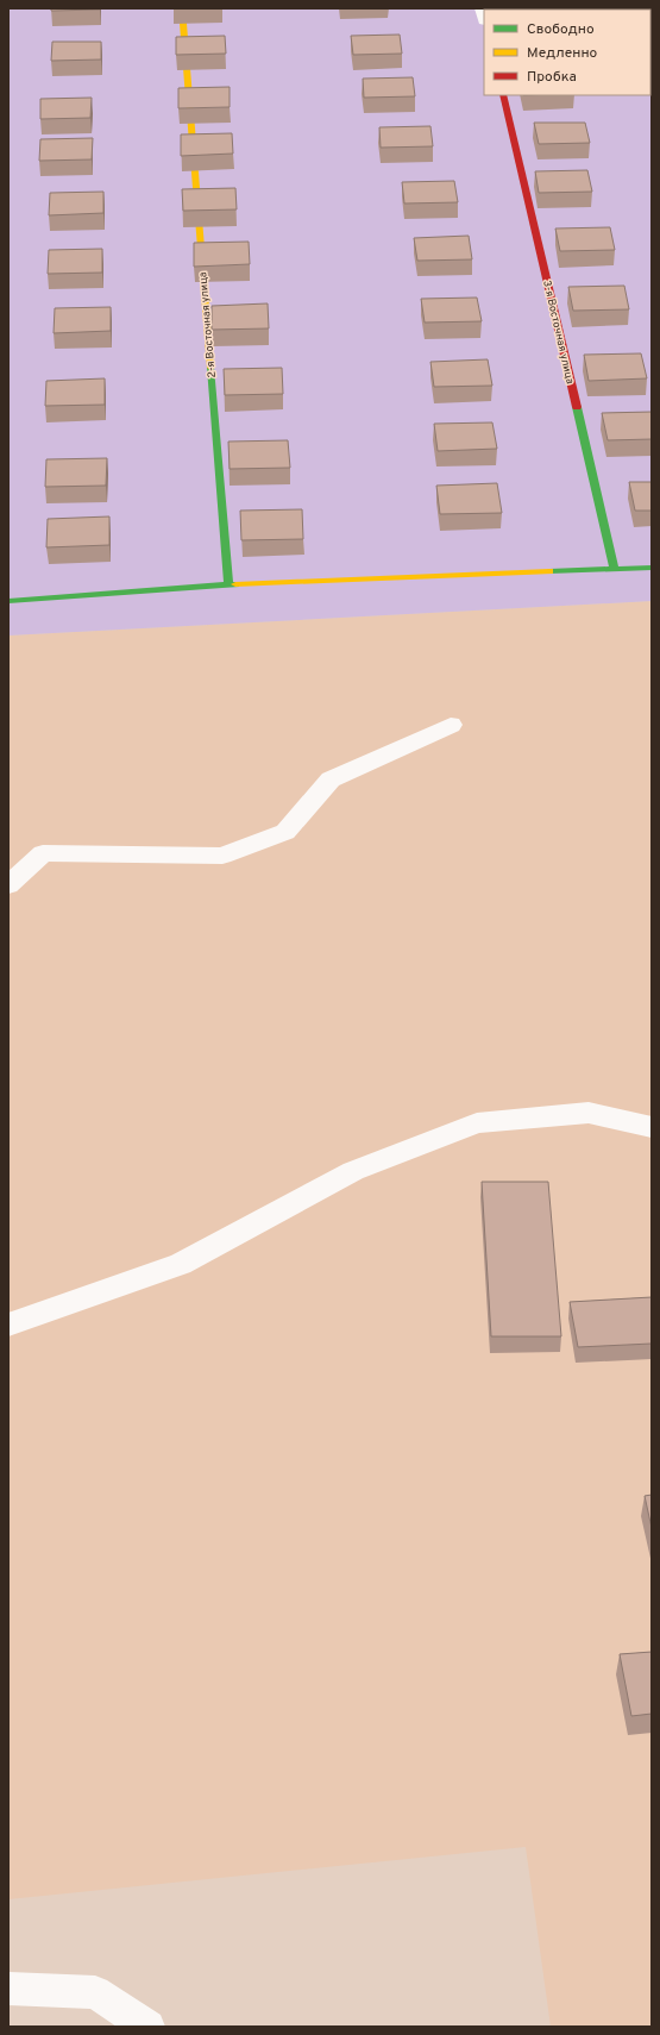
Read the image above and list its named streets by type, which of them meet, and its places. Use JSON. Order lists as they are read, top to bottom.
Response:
{
  "streets": {
    "street": ["2-я Восточная улица", "3-я Восточная улица"]
  },
  "legend": ["Свободно", "Медленно", "Пробка"]
}
